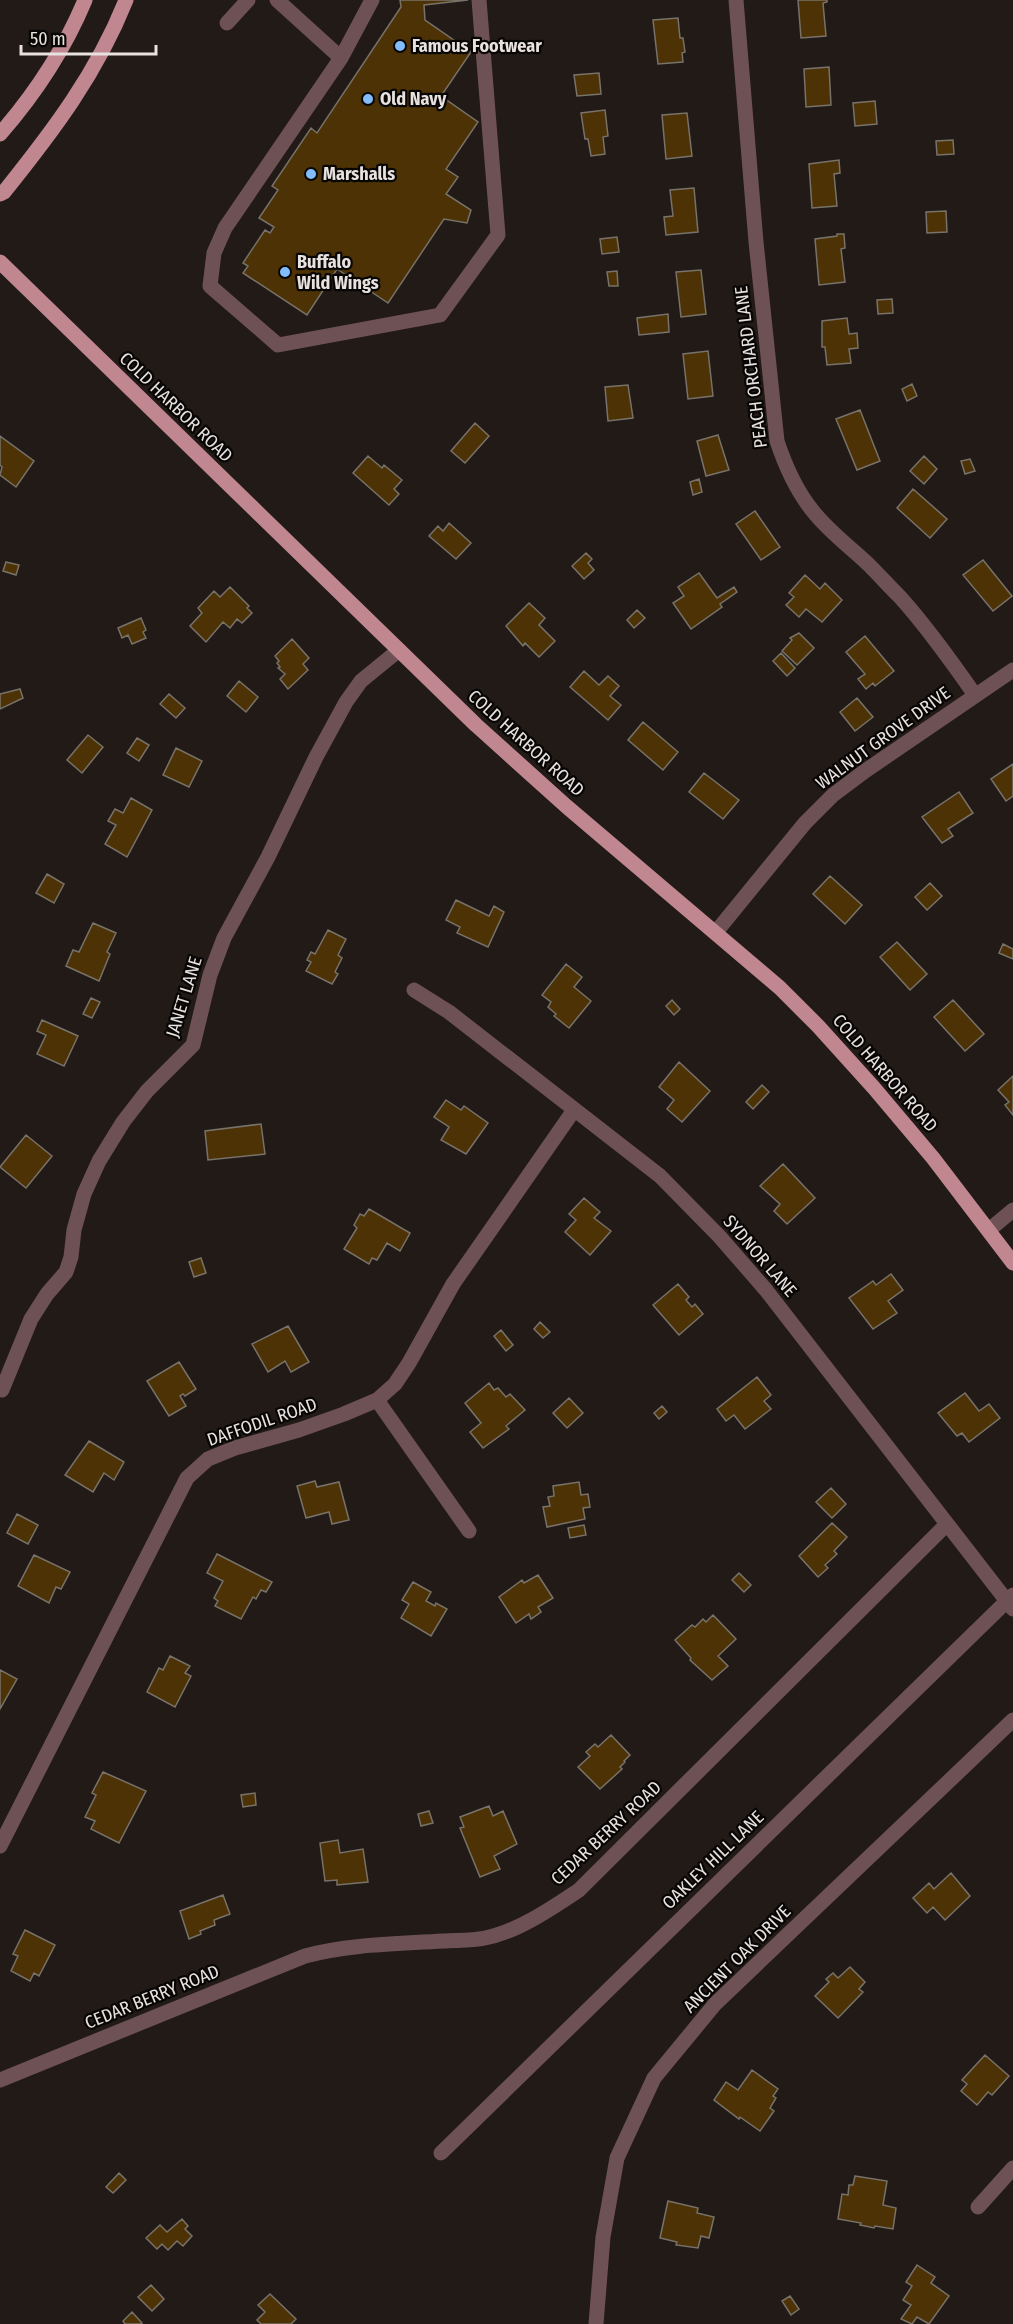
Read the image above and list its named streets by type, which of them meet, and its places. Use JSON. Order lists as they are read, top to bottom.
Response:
{
  "streets": {
    "main road": ["COLD HARBOR ROAD"],
    "street": [
      "PEACH ORCHARD LANE",
      "WALNUT GROVE DRIVE",
      "JANET LANE",
      "SYDNOR LANE",
      "DAFFODIL ROAD",
      "CEDAR BERRY ROAD",
      "OAKLEY HILL LANE",
      "ANCIENT OAK DRIVE"
    ]
  },
  "crossings": [
    ["PEACH ORCHARD LANE", "WALNUT GROVE DRIVE"],
    ["COLD HARBOR ROAD", "WALNUT GROVE DRIVE"],
    ["COLD HARBOR ROAD", "JANET LANE"],
    ["SYDNOR LANE", "DAFFODIL ROAD"],
    ["SYDNOR LANE", "CEDAR BERRY ROAD"],
    ["SYDNOR LANE", "OAKLEY HILL LANE"]
  ],
  "places": [
    "Famous Footwear",
    "Old Navy",
    "Marshalls",
    "Buffalo Wild Wings"
  ],
  "scale_bar": "50 m"
}
